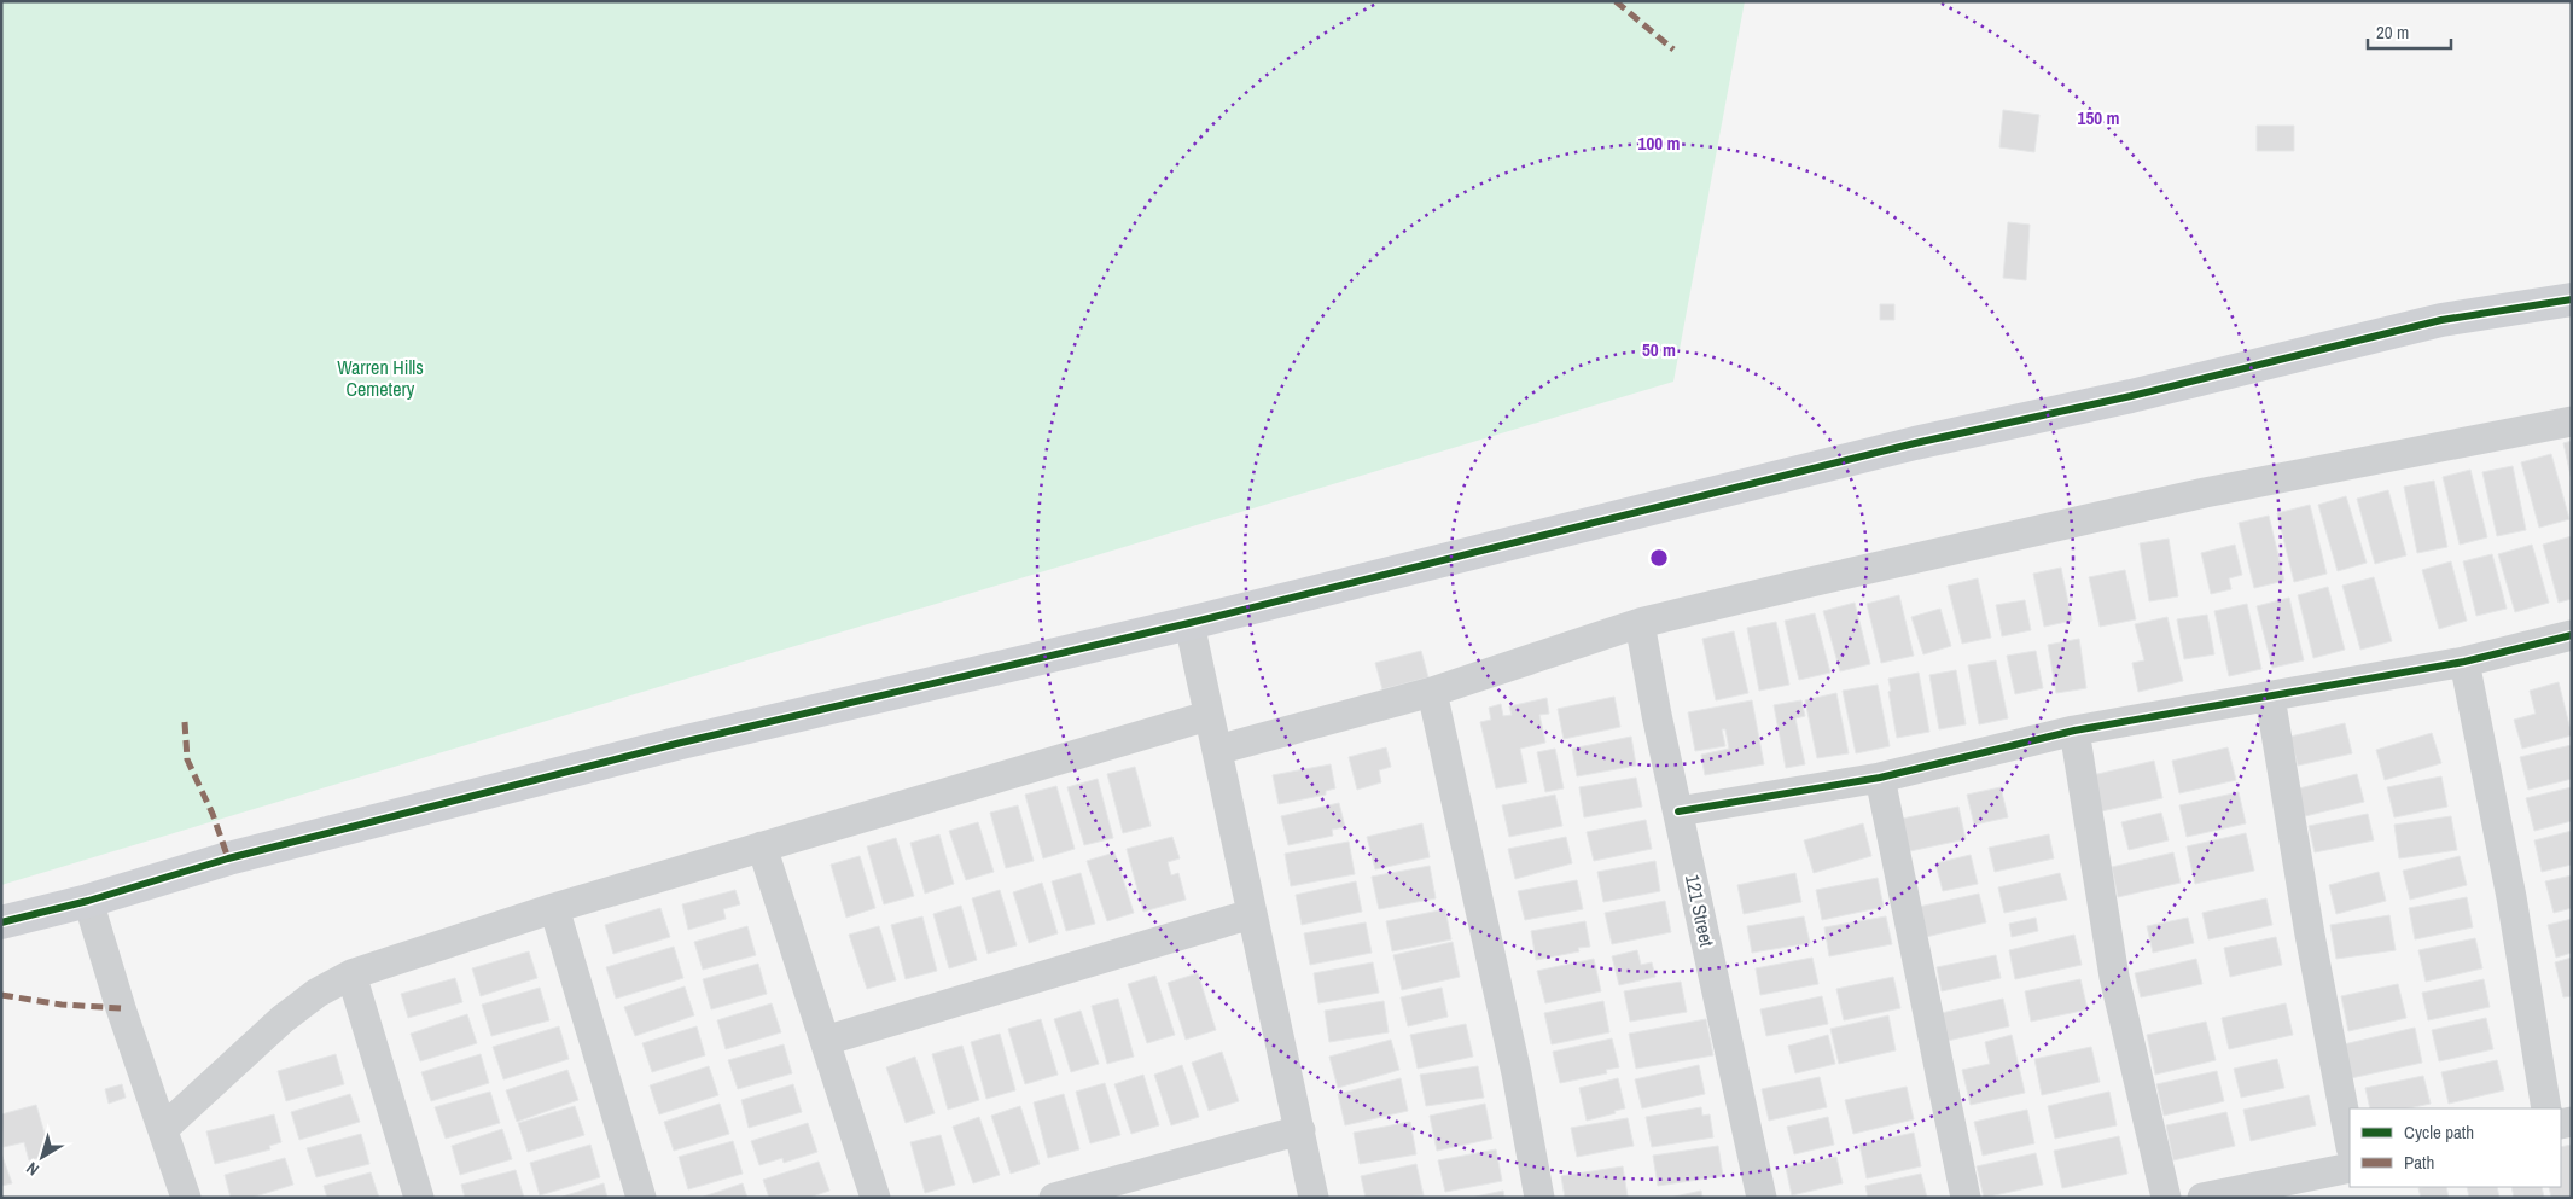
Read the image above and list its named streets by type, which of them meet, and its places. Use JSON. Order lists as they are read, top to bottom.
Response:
{
  "streets": {
    "street": ["121 Street"]
  },
  "parks": ["Warren Hills Cemetery"],
  "legend": ["Cycle path", "Path"],
  "scale_bar": "20 m",
  "north": "bottom left",
  "rings": ["150 m", "100 m", "50 m"]
}
